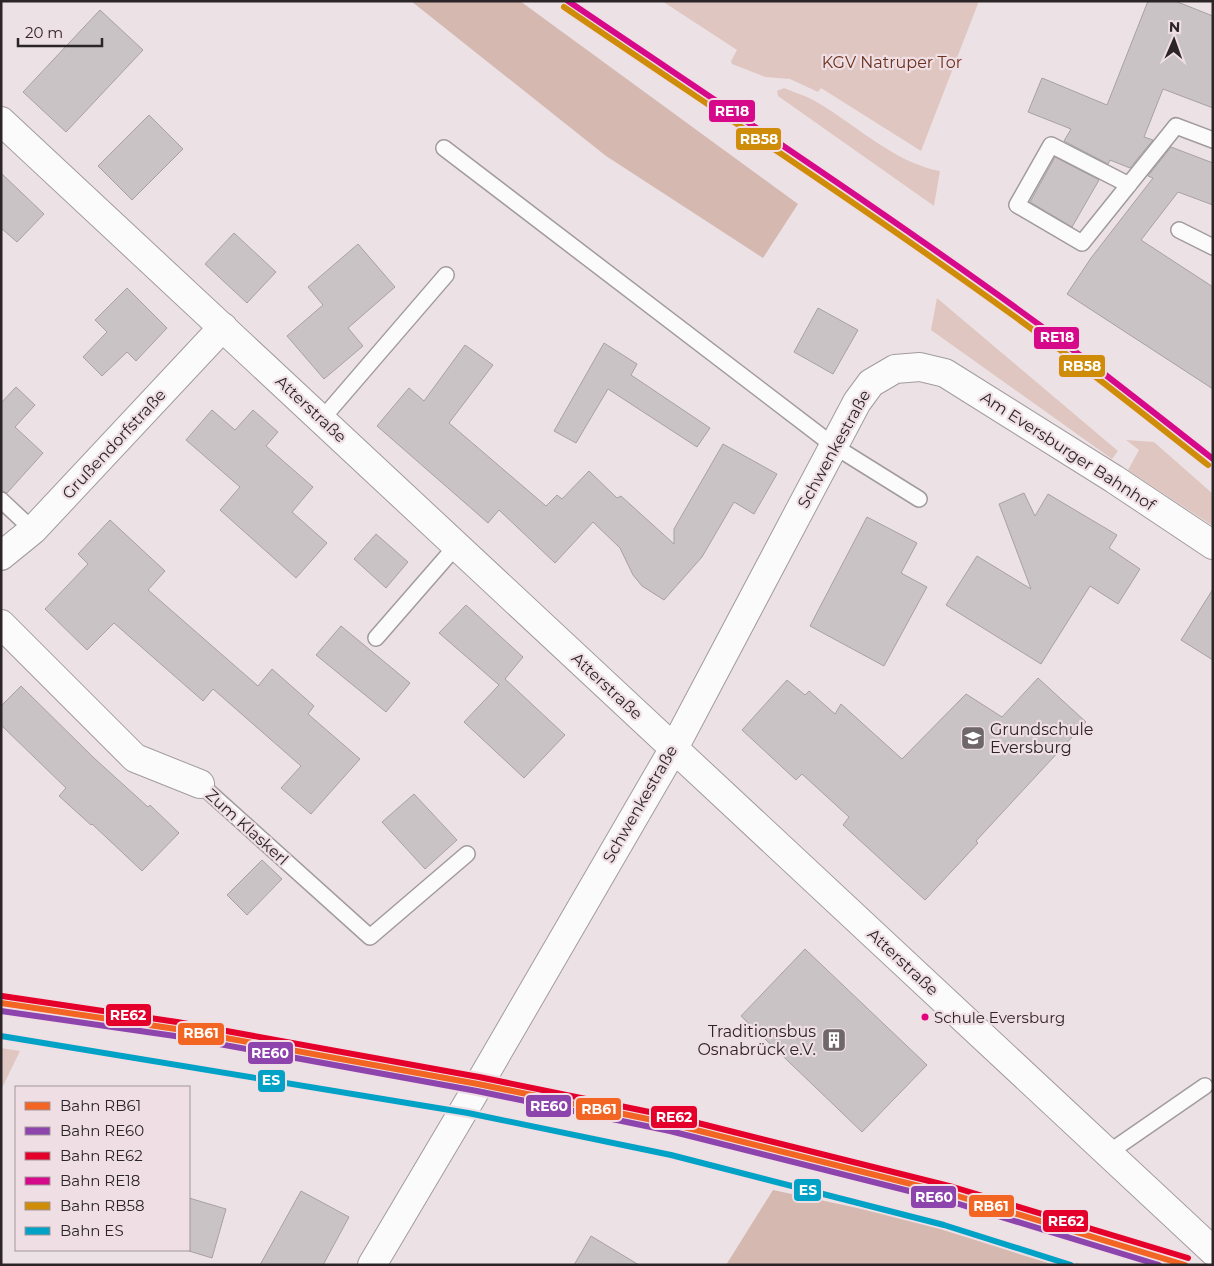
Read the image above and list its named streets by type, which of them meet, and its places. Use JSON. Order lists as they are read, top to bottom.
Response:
{
  "streets": {
    "street": [
      "Atterstraße",
      "Grußendorfstraße",
      "Schwenkestraße",
      "Am Eversburger Bahnhof",
      "Zum Klaskerl"
    ]
  },
  "crossings": [
    ["Atterstraße", "Grußendorfstraße"],
    ["Atterstraße", "Schwenkestraße"],
    ["Schwenkestraße", "Am Eversburger Bahnhof"]
  ],
  "parks": ["KGV Natruper Tor"],
  "places": {
    "school or university": ["Grundschule Eversburg"],
    "other": ["Schule Eversburg"],
    "building": ["Traditionsbus Osnabrück e.V."]
  },
  "lines": [
    "rail line RE18",
    "rail line RB58",
    "rail line RE62",
    "rail line RB61",
    "rail line RE60",
    "rail line ES"
  ],
  "legend": [
    "Bahn RB61",
    "Bahn RE60",
    "Bahn RE62",
    "Bahn RE18",
    "Bahn RB58",
    "Bahn ES"
  ],
  "scale_bar": "20 m",
  "north": "top"
}
